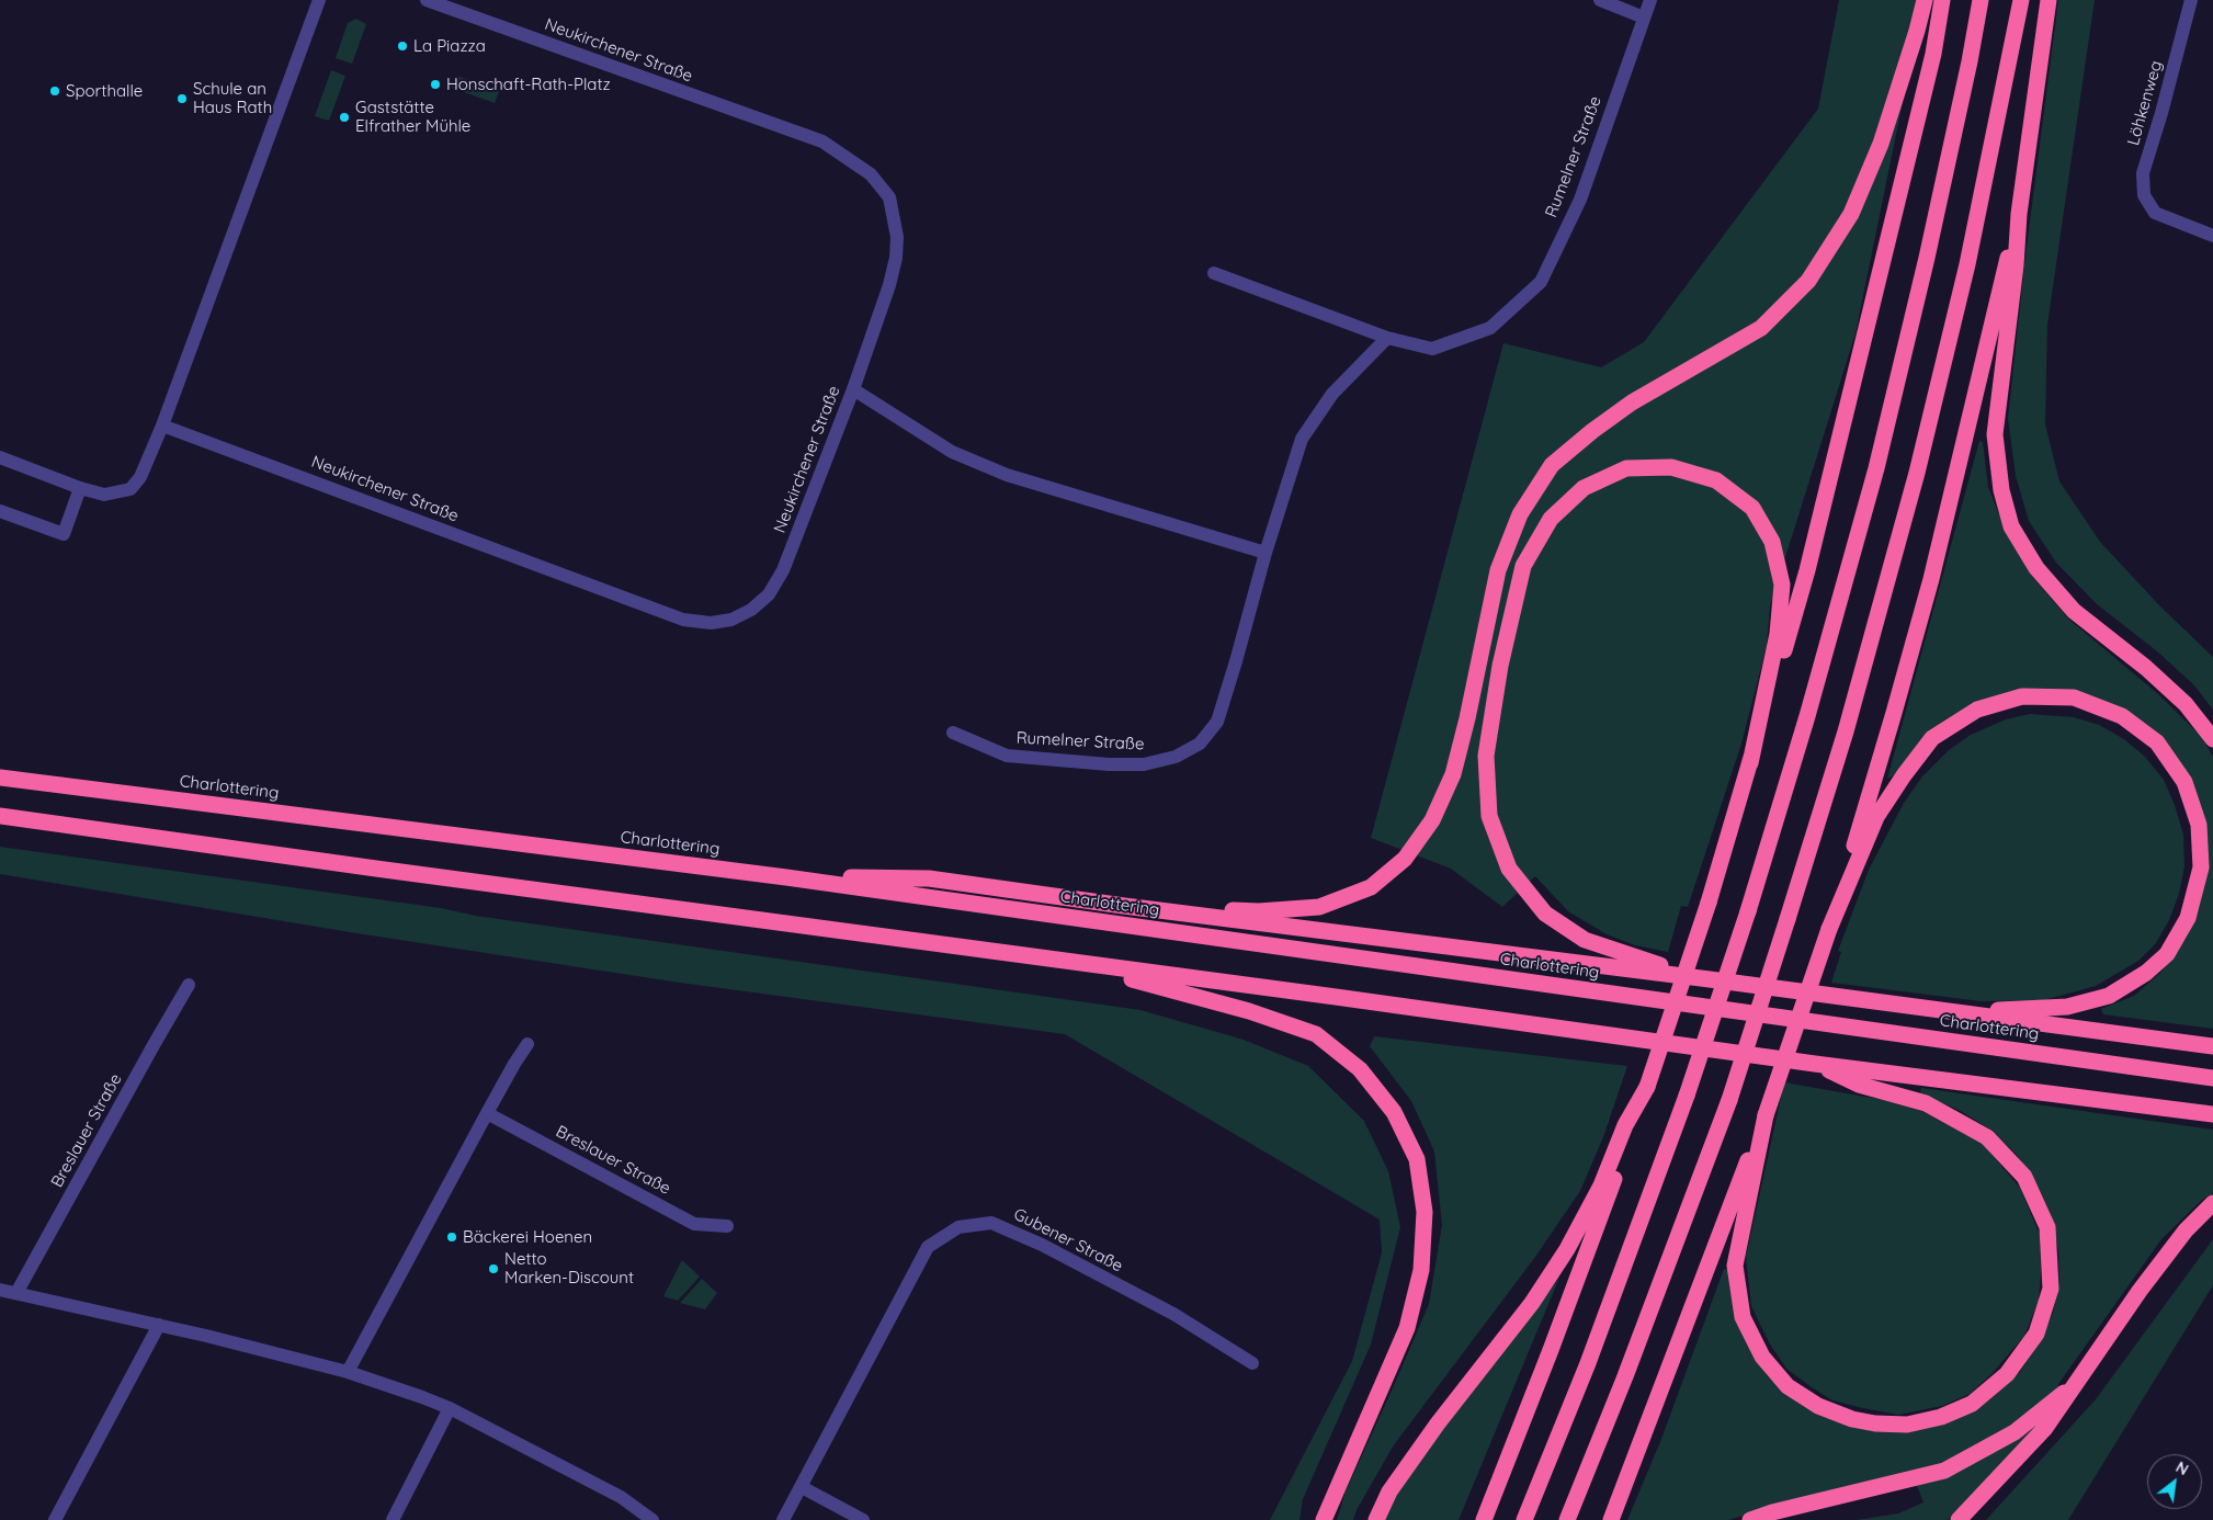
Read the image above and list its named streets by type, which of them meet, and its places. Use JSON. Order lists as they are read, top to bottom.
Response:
{
  "streets": {
    "highway": ["Charlottering"],
    "street": [
      "Neukirchener Straße",
      "Löhkenweg",
      "Rumelner Straße",
      "Breslauer Straße",
      "Gubener Straße"
    ]
  },
  "places": [
    "La Piazza",
    "Honschaft-Rath-Platz",
    "Sporthalle",
    "Schule an Haus Rath",
    "Gaststätte Elfrather Mühle",
    "Bäckerei Hoenen",
    "Netto Marken-Discount"
  ],
  "north": "top right"
}
